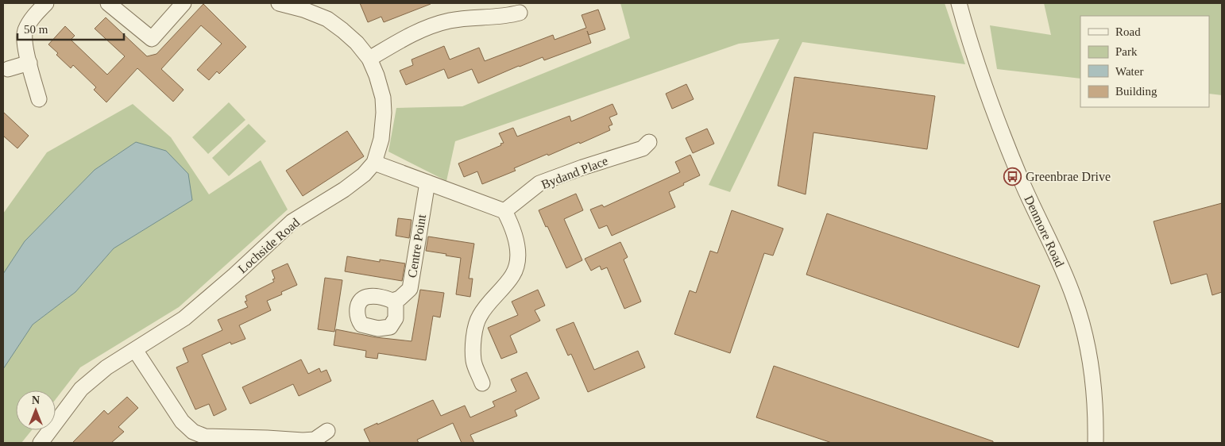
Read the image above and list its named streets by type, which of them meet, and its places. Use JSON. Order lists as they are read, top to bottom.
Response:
{
  "streets": {
    "street": [
      "Bydand Place",
      "Denmore Road",
      "Lochside Road",
      "Centre Point"
    ]
  },
  "places": {
    "bus stop": ["Greenbrae Drive"]
  },
  "legend": [
    "Road",
    "Park",
    "Water",
    "Building"
  ],
  "scale_bar": "50 m",
  "north": "top"
}
